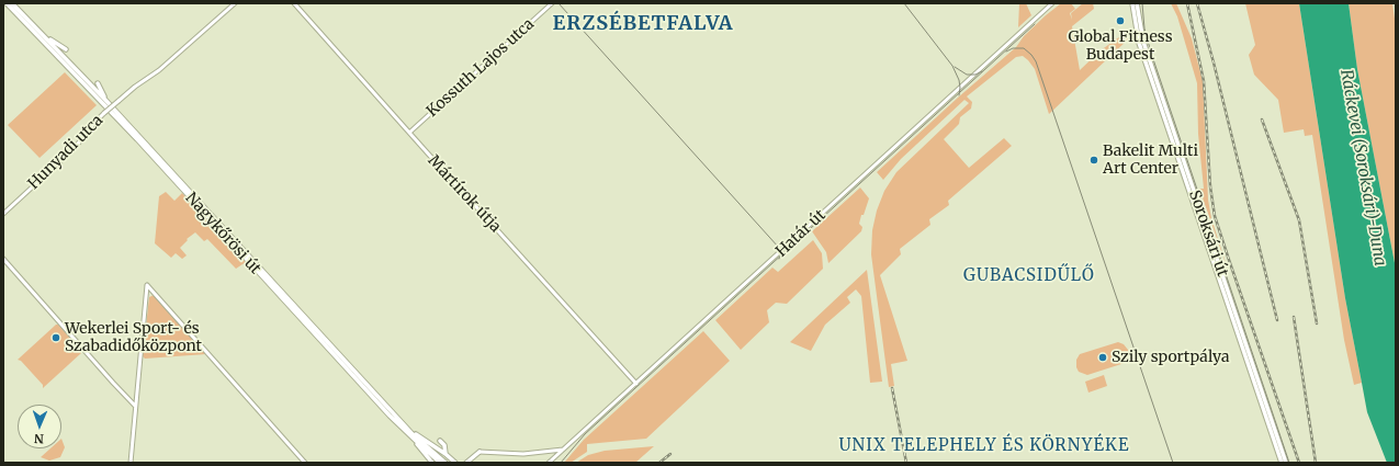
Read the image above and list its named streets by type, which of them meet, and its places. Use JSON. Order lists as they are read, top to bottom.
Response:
{
  "streets": {
    "main road": ["Nagykőrösi út", "Soroksári út"],
    "street": [
      "Kossuth Lajos utca",
      "Hunyadi utca",
      "Mártírok útja",
      "Határ út"
    ]
  },
  "crossings": [
    ["Kossuth Lajos utca", "Mártírok útja"],
    ["Mártírok útja", "Határ út"]
  ],
  "districts": ["ERZSÉBETFALVA", "GUBACSIDŰLŐ", "UNIX TELEPHELY ÉS KÖRNYÉKE"],
  "water": ["Ráckevei (Soroksári)-Duna"],
  "places": [
    "Global Fitness Budapest",
    "Bakelit Multi Art Center",
    "Wekerlei Sport- és Szabadidőközpont",
    "Szily sportpálya"
  ],
  "north": "bottom"
}
